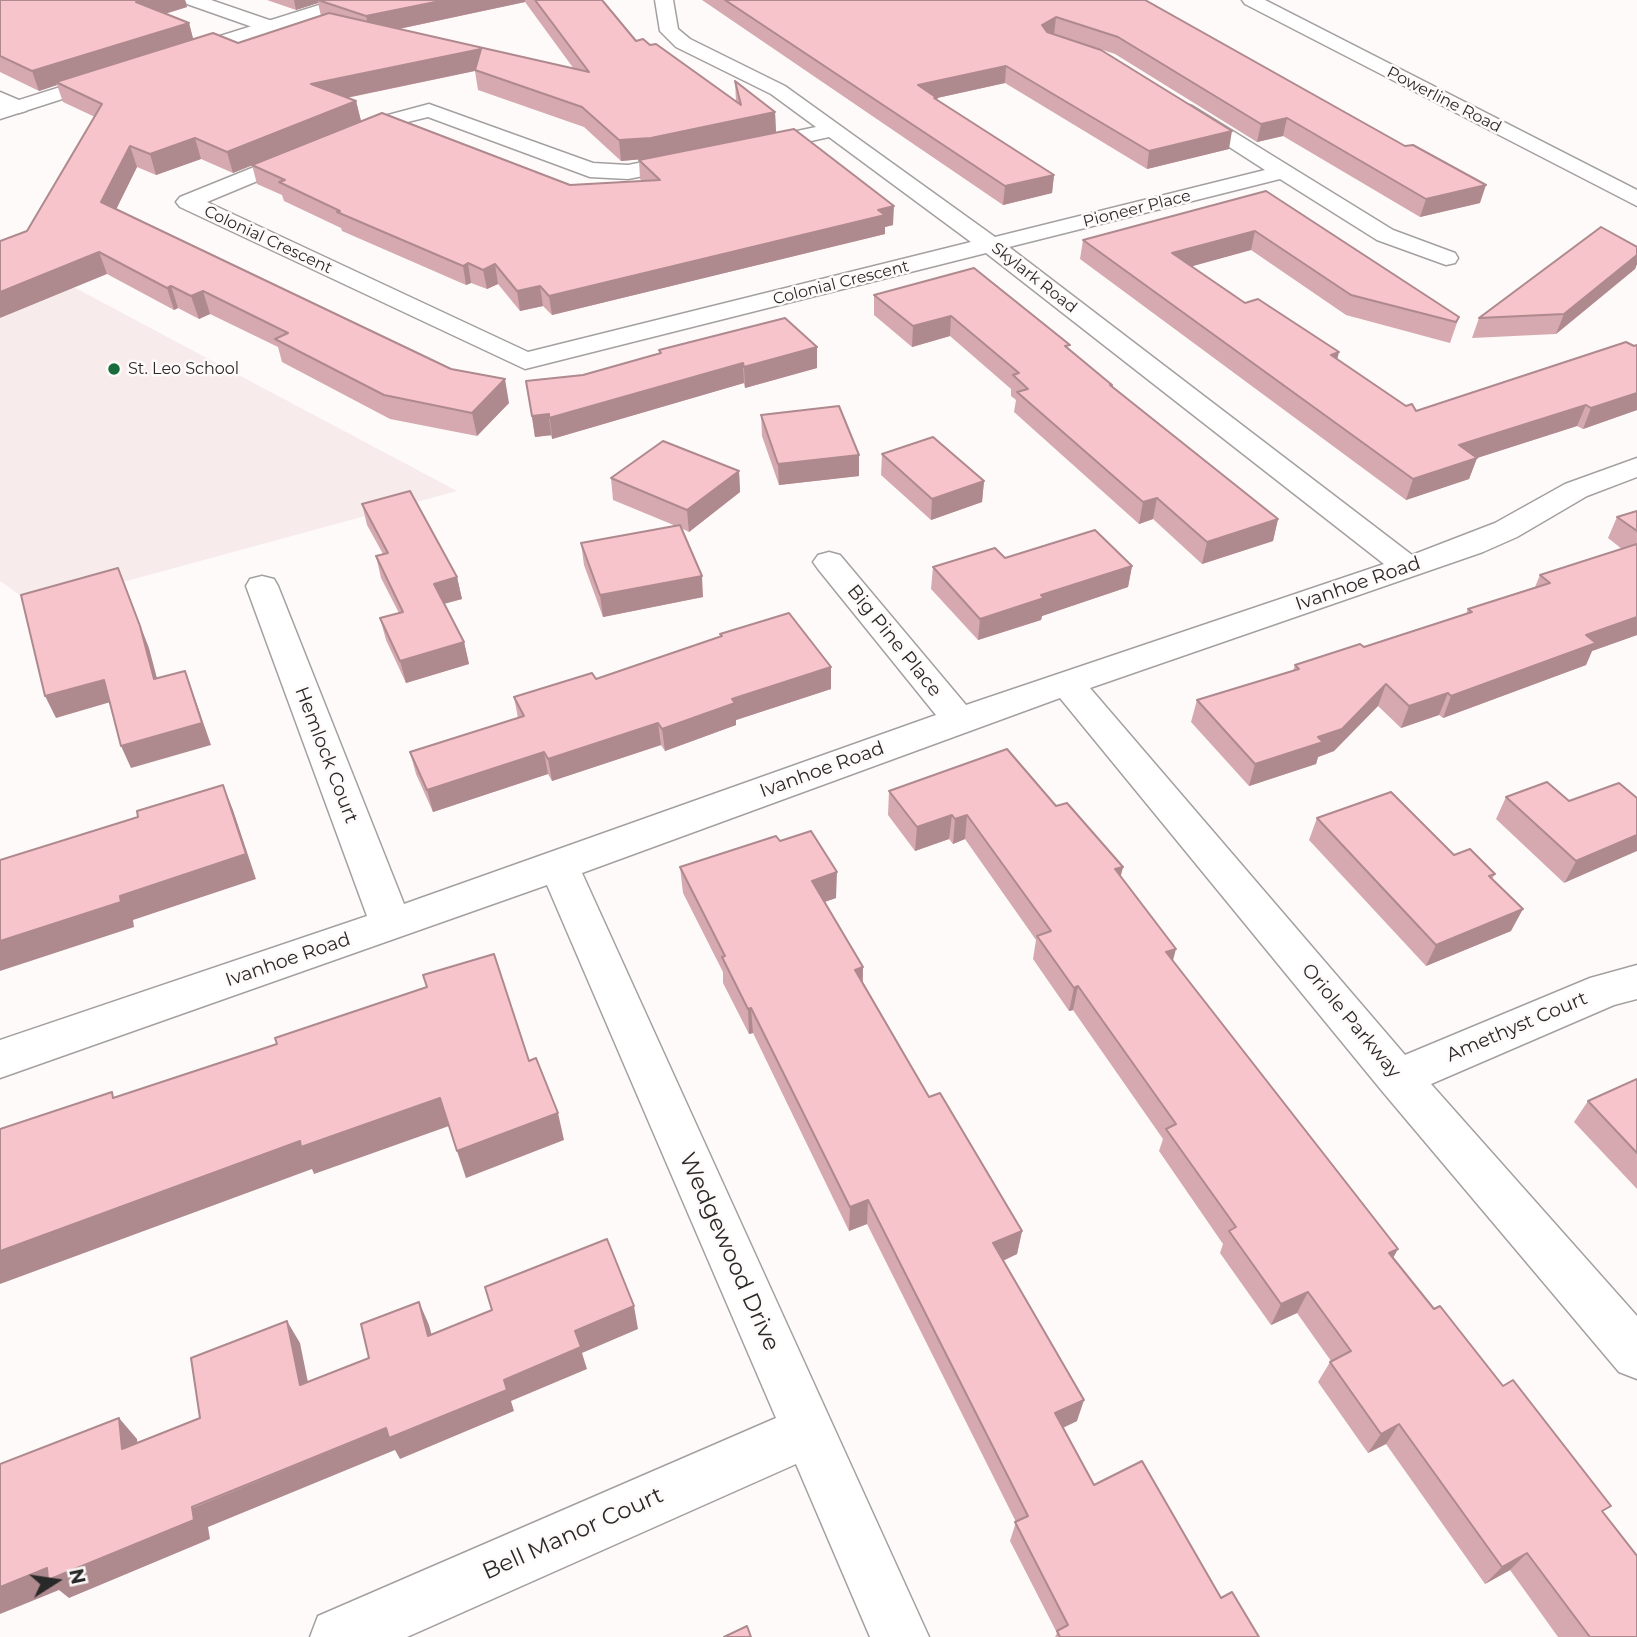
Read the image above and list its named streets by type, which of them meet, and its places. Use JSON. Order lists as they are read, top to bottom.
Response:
{
  "streets": {
    "street": [
      "Powerline Road",
      "Pioneer Place",
      "Colonial Crescent",
      "Skylark Road",
      "Ivanhoe Road",
      "Big Pine Place",
      "Hemlock Court",
      "Oriole Parkway",
      "Amethyst Court",
      "Wedgewood Drive",
      "Bell Manor Court"
    ]
  },
  "crossings": [
    ["Pioneer Place", "Colonial Crescent"],
    ["Pioneer Place", "Skylark Road"],
    ["Colonial Crescent", "Skylark Road"],
    ["Skylark Road", "Ivanhoe Road"],
    ["Ivanhoe Road", "Big Pine Place"],
    ["Ivanhoe Road", "Hemlock Court"],
    ["Ivanhoe Road", "Oriole Parkway"],
    ["Ivanhoe Road", "Wedgewood Drive"],
    ["Oriole Parkway", "Amethyst Court"],
    ["Wedgewood Drive", "Bell Manor Court"]
  ],
  "places": ["St. Leo School"],
  "north": "right"
}
